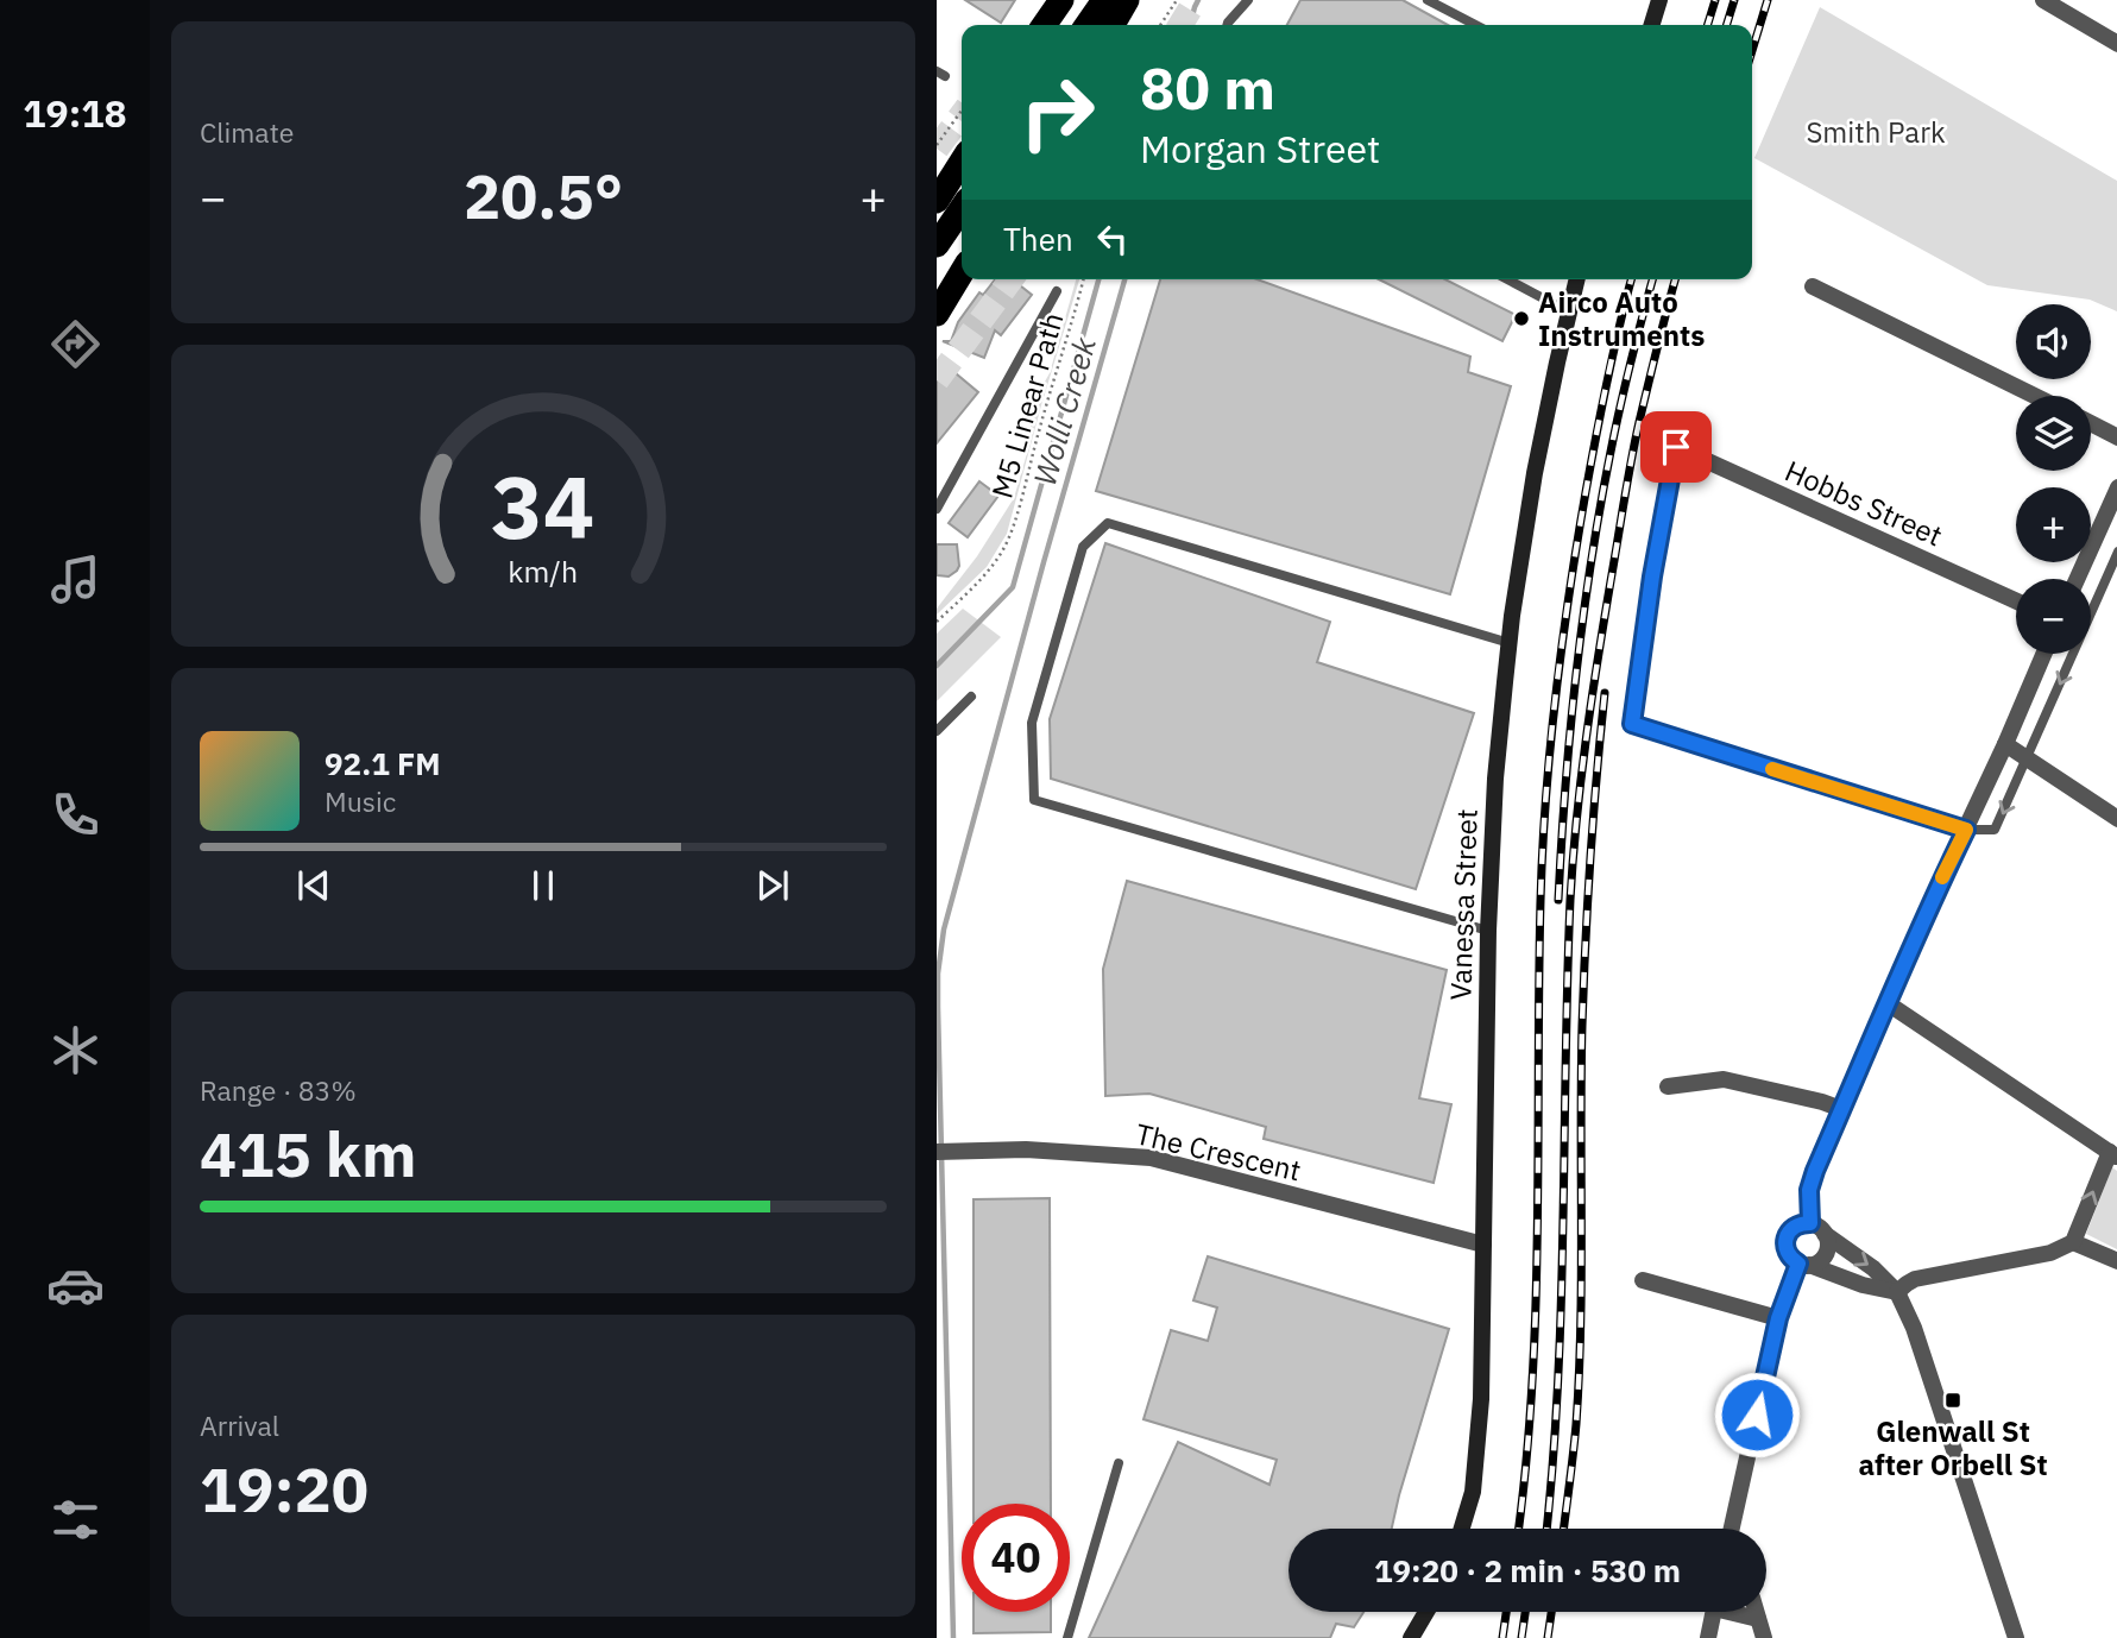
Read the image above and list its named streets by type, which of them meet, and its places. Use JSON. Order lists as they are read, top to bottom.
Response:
{
  "streets": {
    "main road": ["Vanessa Street"],
    "street": ["Hobbs Street", "The Crescent"],
    "path": ["M5 Linear Path"]
  },
  "crossings": [
    ["Vanessa Street", "The Crescent"]
  ],
  "water": ["Wolli Creek"],
  "parks": ["Smith Park"],
  "places": {
    "other": ["Airco Auto Instruments"],
    "transit": ["Glenwall St after Orbell St"]
  },
  "page": {
    "tabs": "19:18",
    "tile": [
      "Climate",
      ["Range · 83%", "415 km"],
      ["Arrival", "19:20"]
    ],
    "turn": ["80 m", "Morgan Street"],
    "heat": ["−", "20.5°", "+"],
    "then": "Then",
    "map_buttons": ["+", "−"],
    "song": ["92.1 FM", "Music"],
    "limit": "40",
    "trip": "19:20 · 2 min · 530 m",
    "gauge": ["34", "km/h"]
  }
}
